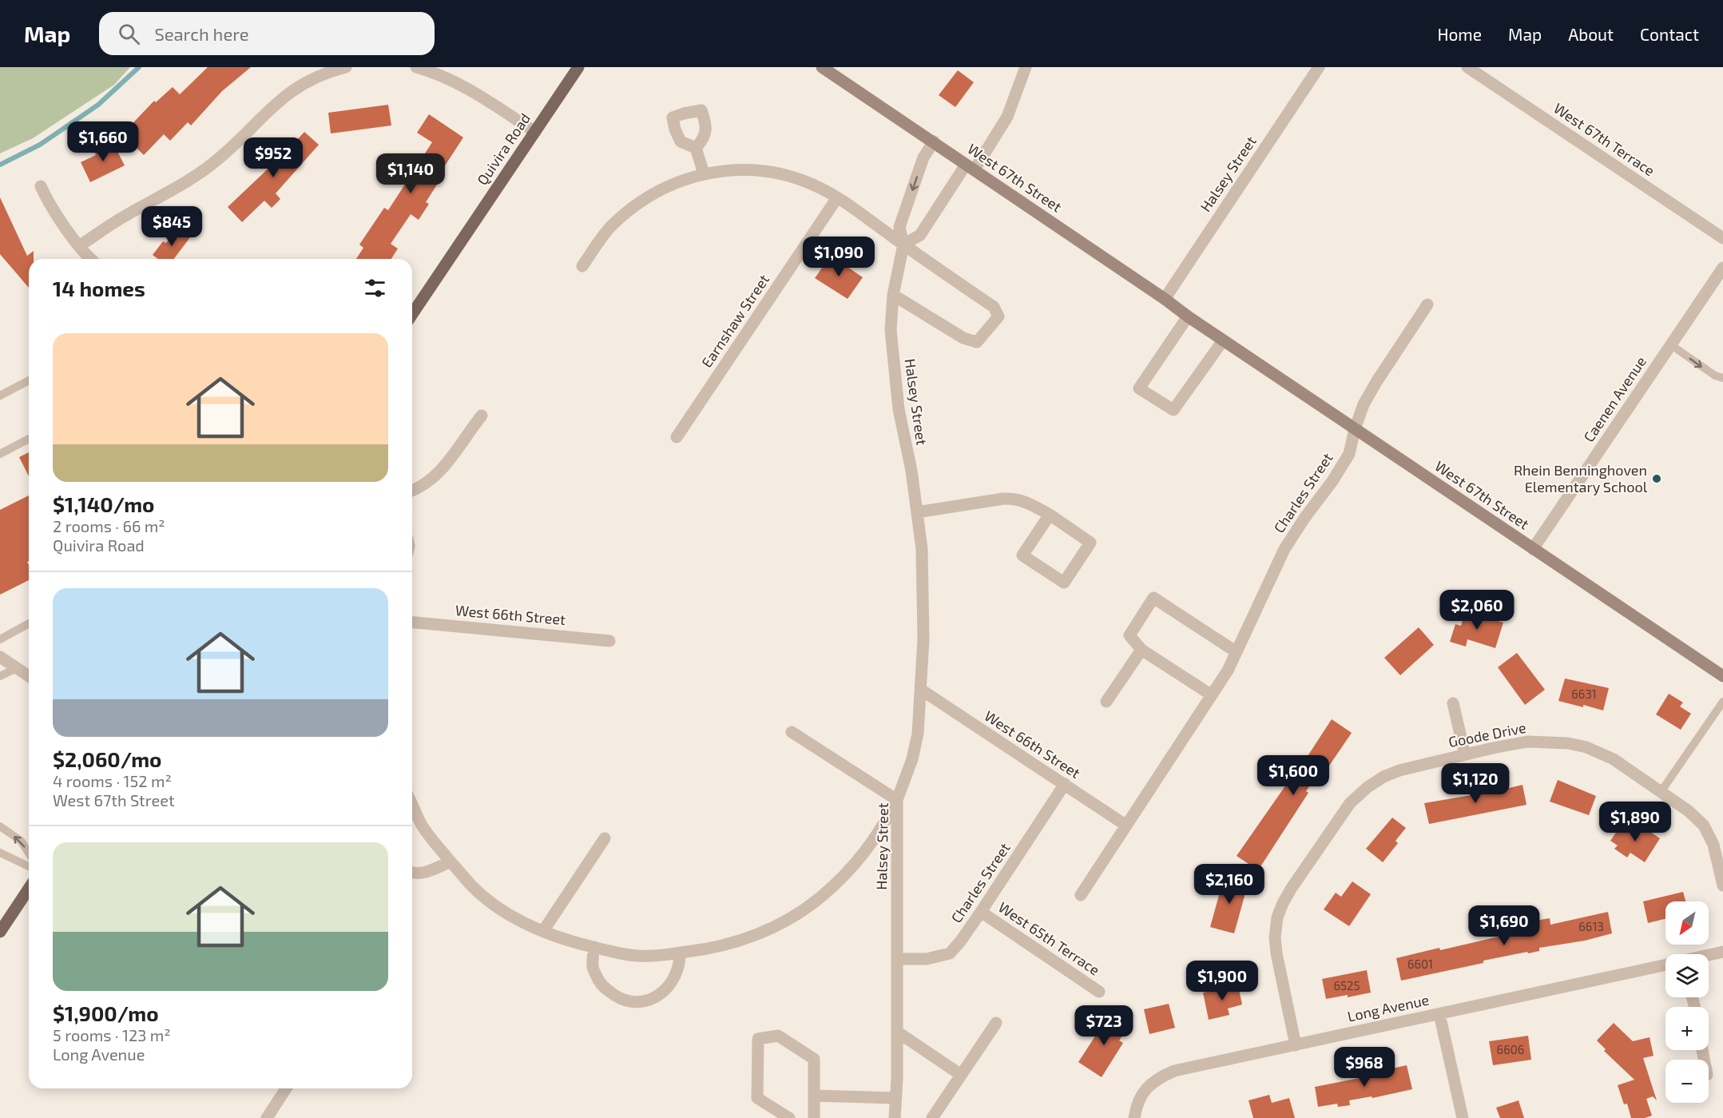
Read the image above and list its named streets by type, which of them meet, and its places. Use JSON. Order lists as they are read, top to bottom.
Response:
{
  "streets": {
    "main road": ["Quivira Road"],
    "street": [
      "West 67th Terrace",
      "Halsey Street",
      "West 67th Street",
      "Earnshaw Street",
      "Caenen Avenue",
      "Charles Street",
      "West 66th Street",
      "Goode Drive",
      "West 65th Terrace",
      "Long Avenue"
    ]
  },
  "crossings": [
    ["Halsey Street", "West 67th Street"],
    ["Halsey Street", "Charles Street"],
    ["Halsey Street", "West 66th Street"],
    ["West 67th Street", "Caenen Avenue"],
    ["West 67th Street", "Charles Street"],
    ["Charles Street", "West 66th Street"],
    ["Charles Street", "West 65th Terrace"],
    ["Goode Drive", "Long Avenue"]
  ],
  "places": ["Rhein Benninghoven Elementary School"],
  "house_numbers": [
    "6631",
    "6613",
    "6601",
    "6525",
    "6606"
  ],
  "north": "bottom left",
  "page": {
    "header": "Map",
    "search": "Search here",
    "nav": [
      "Home",
      "Map",
      "About",
      "Contact"
    ],
    "price": [
      "$1,660",
      "$952",
      "$1,140",
      "$845",
      "$1,090",
      "$2,060",
      "$1,600",
      "$1,120",
      "$1,890",
      "$2,160",
      "$1,690",
      "$1,900",
      "$723",
      "$968"
    ],
    "heading": "14 homes",
    "list": [
      {
        "name": "$1,140/mo",
        "note": "2 rooms · 66 m² · Quivira Road"
      },
      {
        "name": "$2,060/mo",
        "note": "4 rooms · 152 m² · West 67th Street"
      },
      {
        "name": "$1,900/mo",
        "note": "5 rooms · 123 m² · Long Avenue"
      }
    ],
    "map_buttons": ["+", "−"]
  }
}
